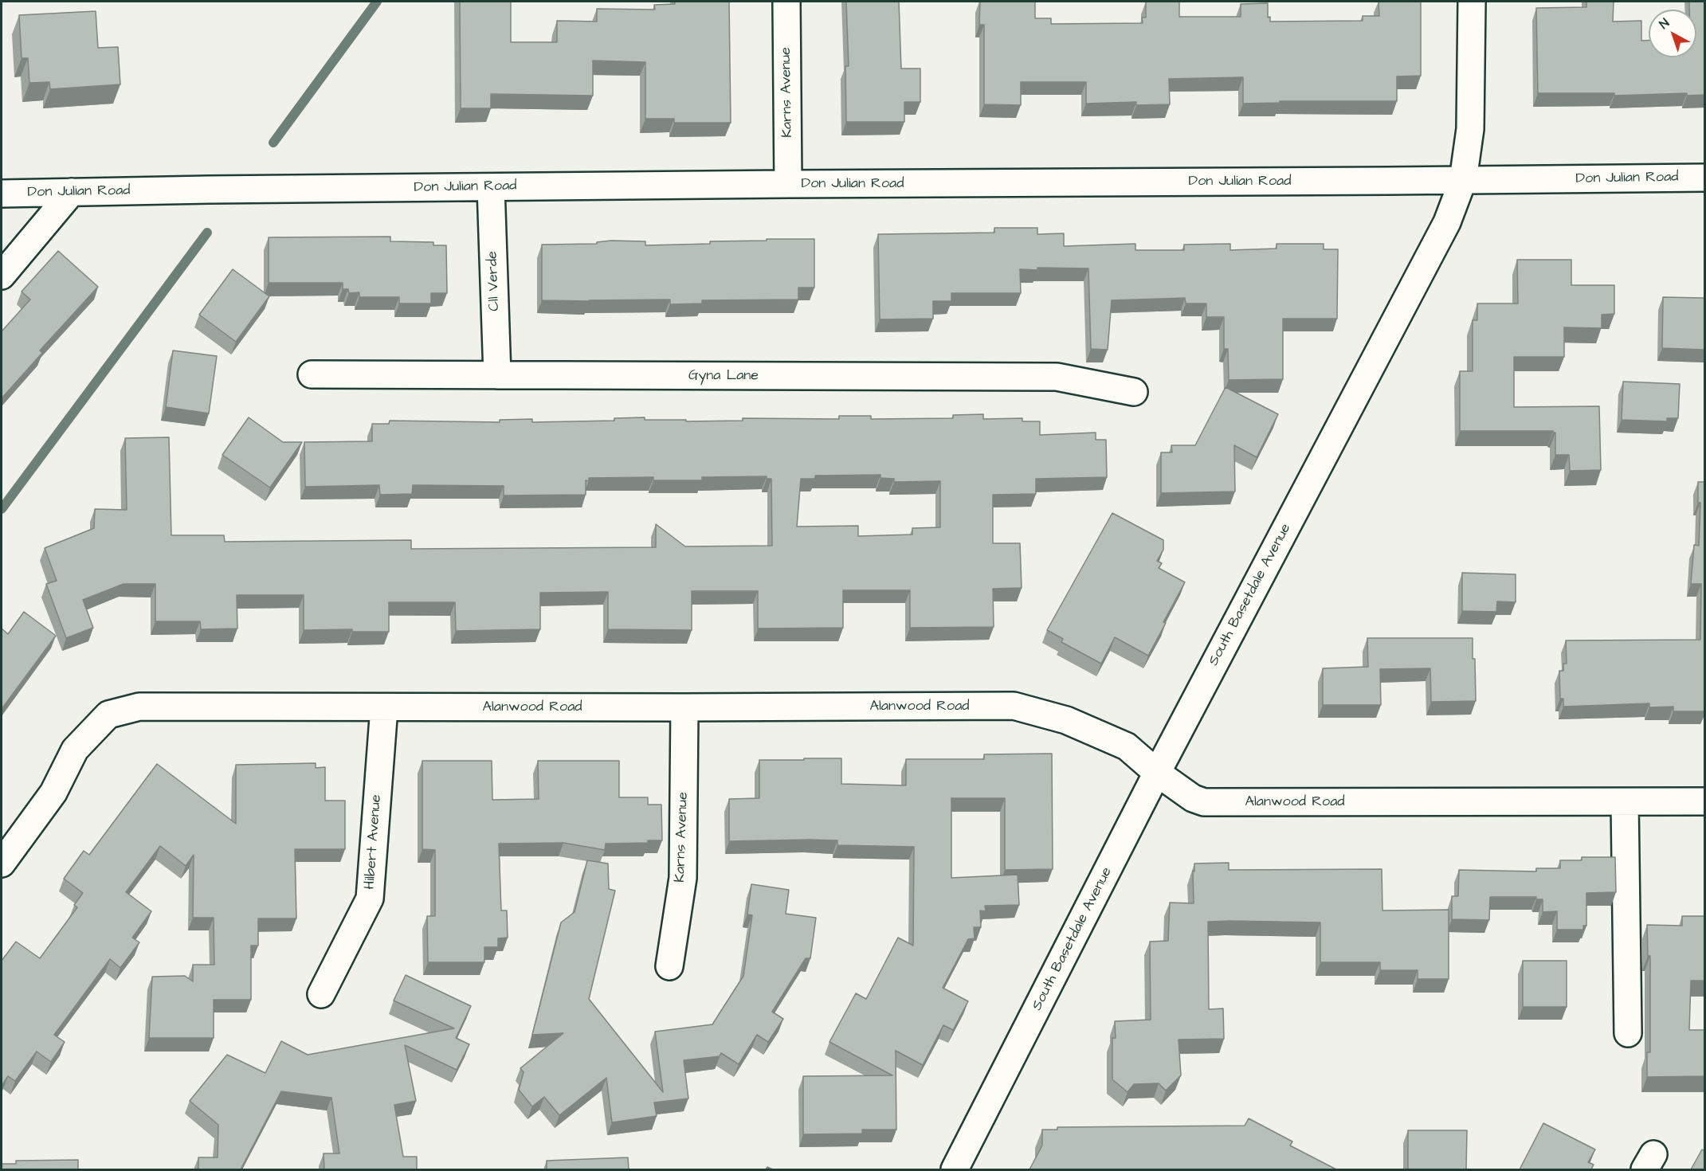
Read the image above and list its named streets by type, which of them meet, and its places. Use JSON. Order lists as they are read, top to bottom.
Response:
{
  "streets": {
    "street": [
      "Karns Avenue",
      "Don Julian Road",
      "Cll Verde",
      "Gyna Lane",
      "South Basetdale Avenue",
      "Alanwood Road",
      "Hilbert Avenue"
    ]
  },
  "crossings": [
    ["Karns Avenue", "Don Julian Road"],
    ["Karns Avenue", "Alanwood Road"],
    ["Don Julian Road", "Cll Verde"],
    ["Don Julian Road", "South Basetdale Avenue"],
    ["Cll Verde", "Gyna Lane"],
    ["South Basetdale Avenue", "Alanwood Road"],
    ["Alanwood Road", "Hilbert Avenue"]
  ],
  "north": "top left"
}
